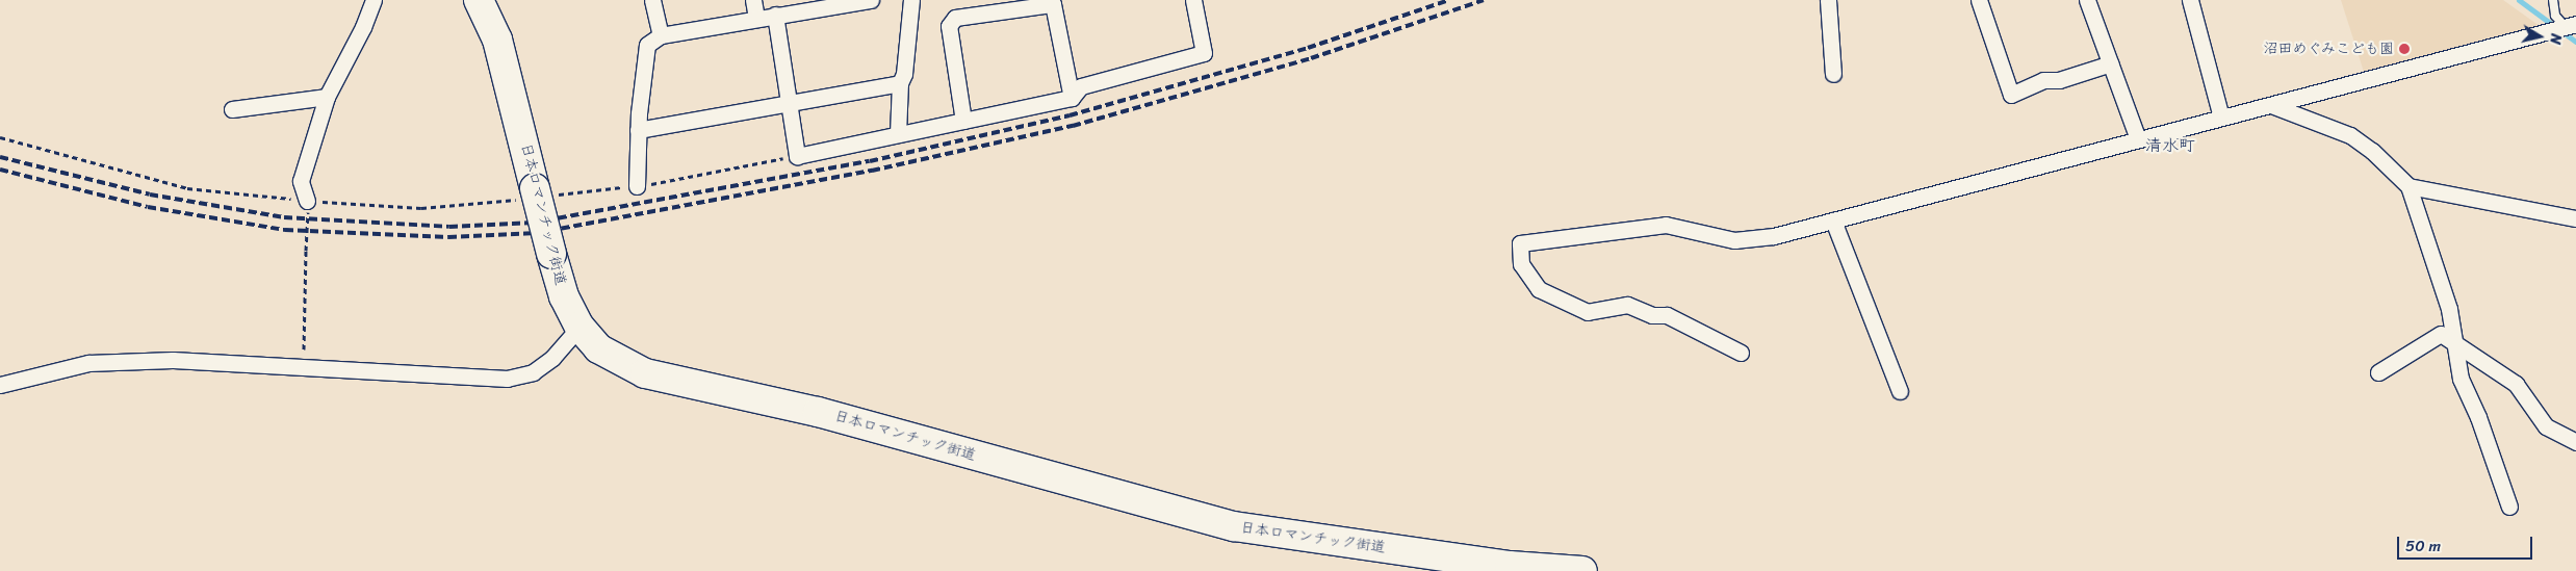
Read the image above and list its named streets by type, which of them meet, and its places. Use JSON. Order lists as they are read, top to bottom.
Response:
{
  "streets": {
    "highway": ["日本ロマンチック街道"]
  },
  "districts": ["清水町"],
  "places": ["沼田めぐみこども園"],
  "scale_bar": "50 m",
  "north": "right"
}
